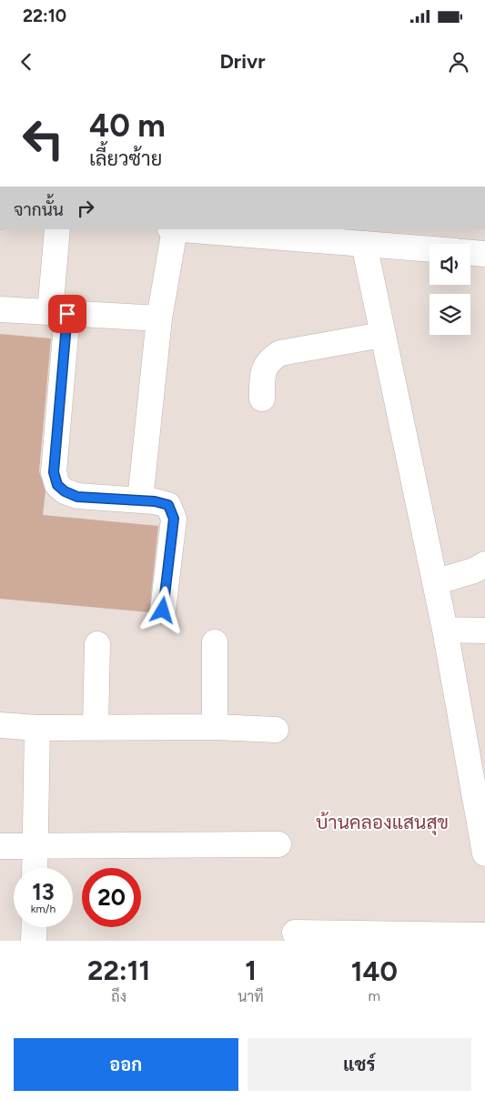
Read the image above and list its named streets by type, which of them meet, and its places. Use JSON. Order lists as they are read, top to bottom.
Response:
{
  "districts": ["บ้านคลองแสนสุข"],
  "page": {
    "status": "22:10",
    "header": "Drivr",
    "turn": ["40 m", "เลี้ยวซ้าย"],
    "then": "จากนั้น",
    "speed": "13 km/h",
    "limit": "20",
    "eta": [
      "22:11",
      "ถึง",
      "1",
      "นาที",
      "140",
      "m"
    ],
    "buttons": ["ออก", "แชร์"]
  }
}
